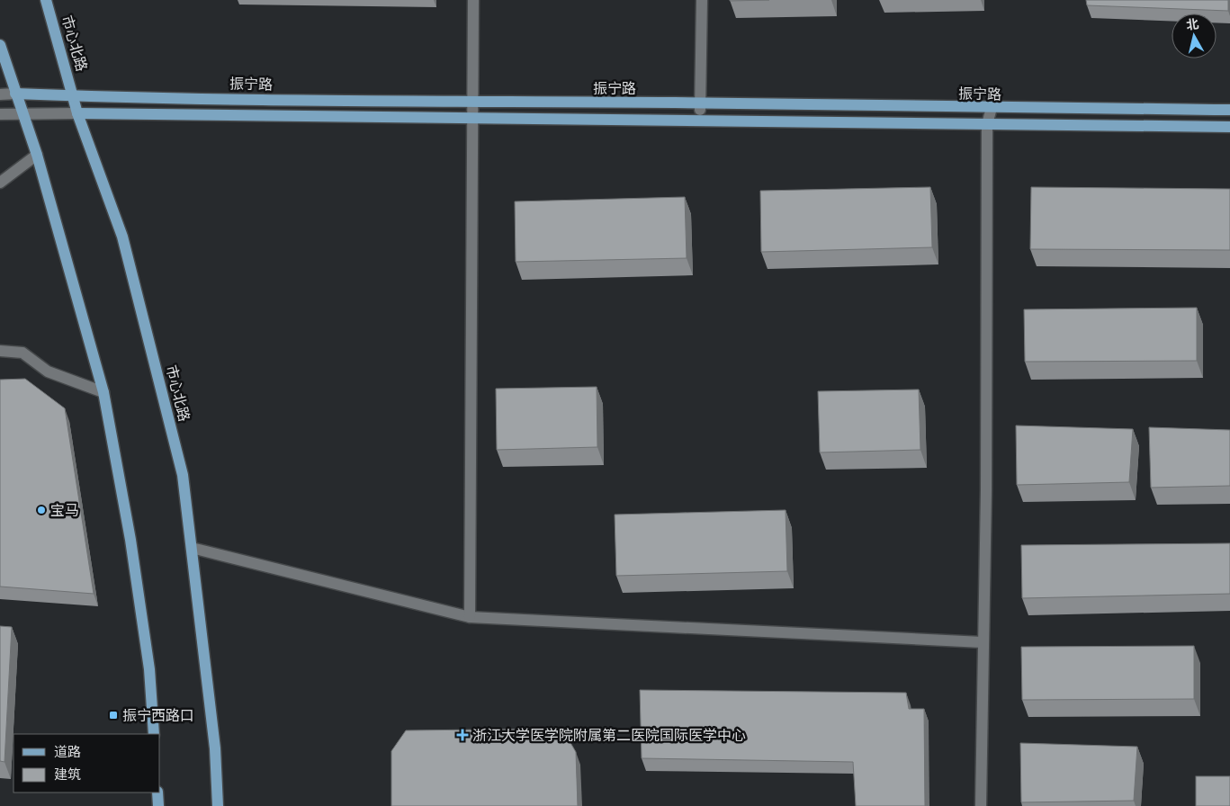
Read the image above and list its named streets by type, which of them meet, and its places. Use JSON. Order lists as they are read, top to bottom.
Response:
{
  "streets": {
    "main road": ["市心北路", "振宁路"]
  },
  "crossings": [
    ["市心北路", "振宁路"]
  ],
  "places": {
    "other": ["宝马"],
    "transit": ["振宁西路口"],
    "health": ["浙江大学医学院附属第二医院国际医学中心"]
  },
  "legend": ["道路", "建筑"],
  "north": "top"
}
